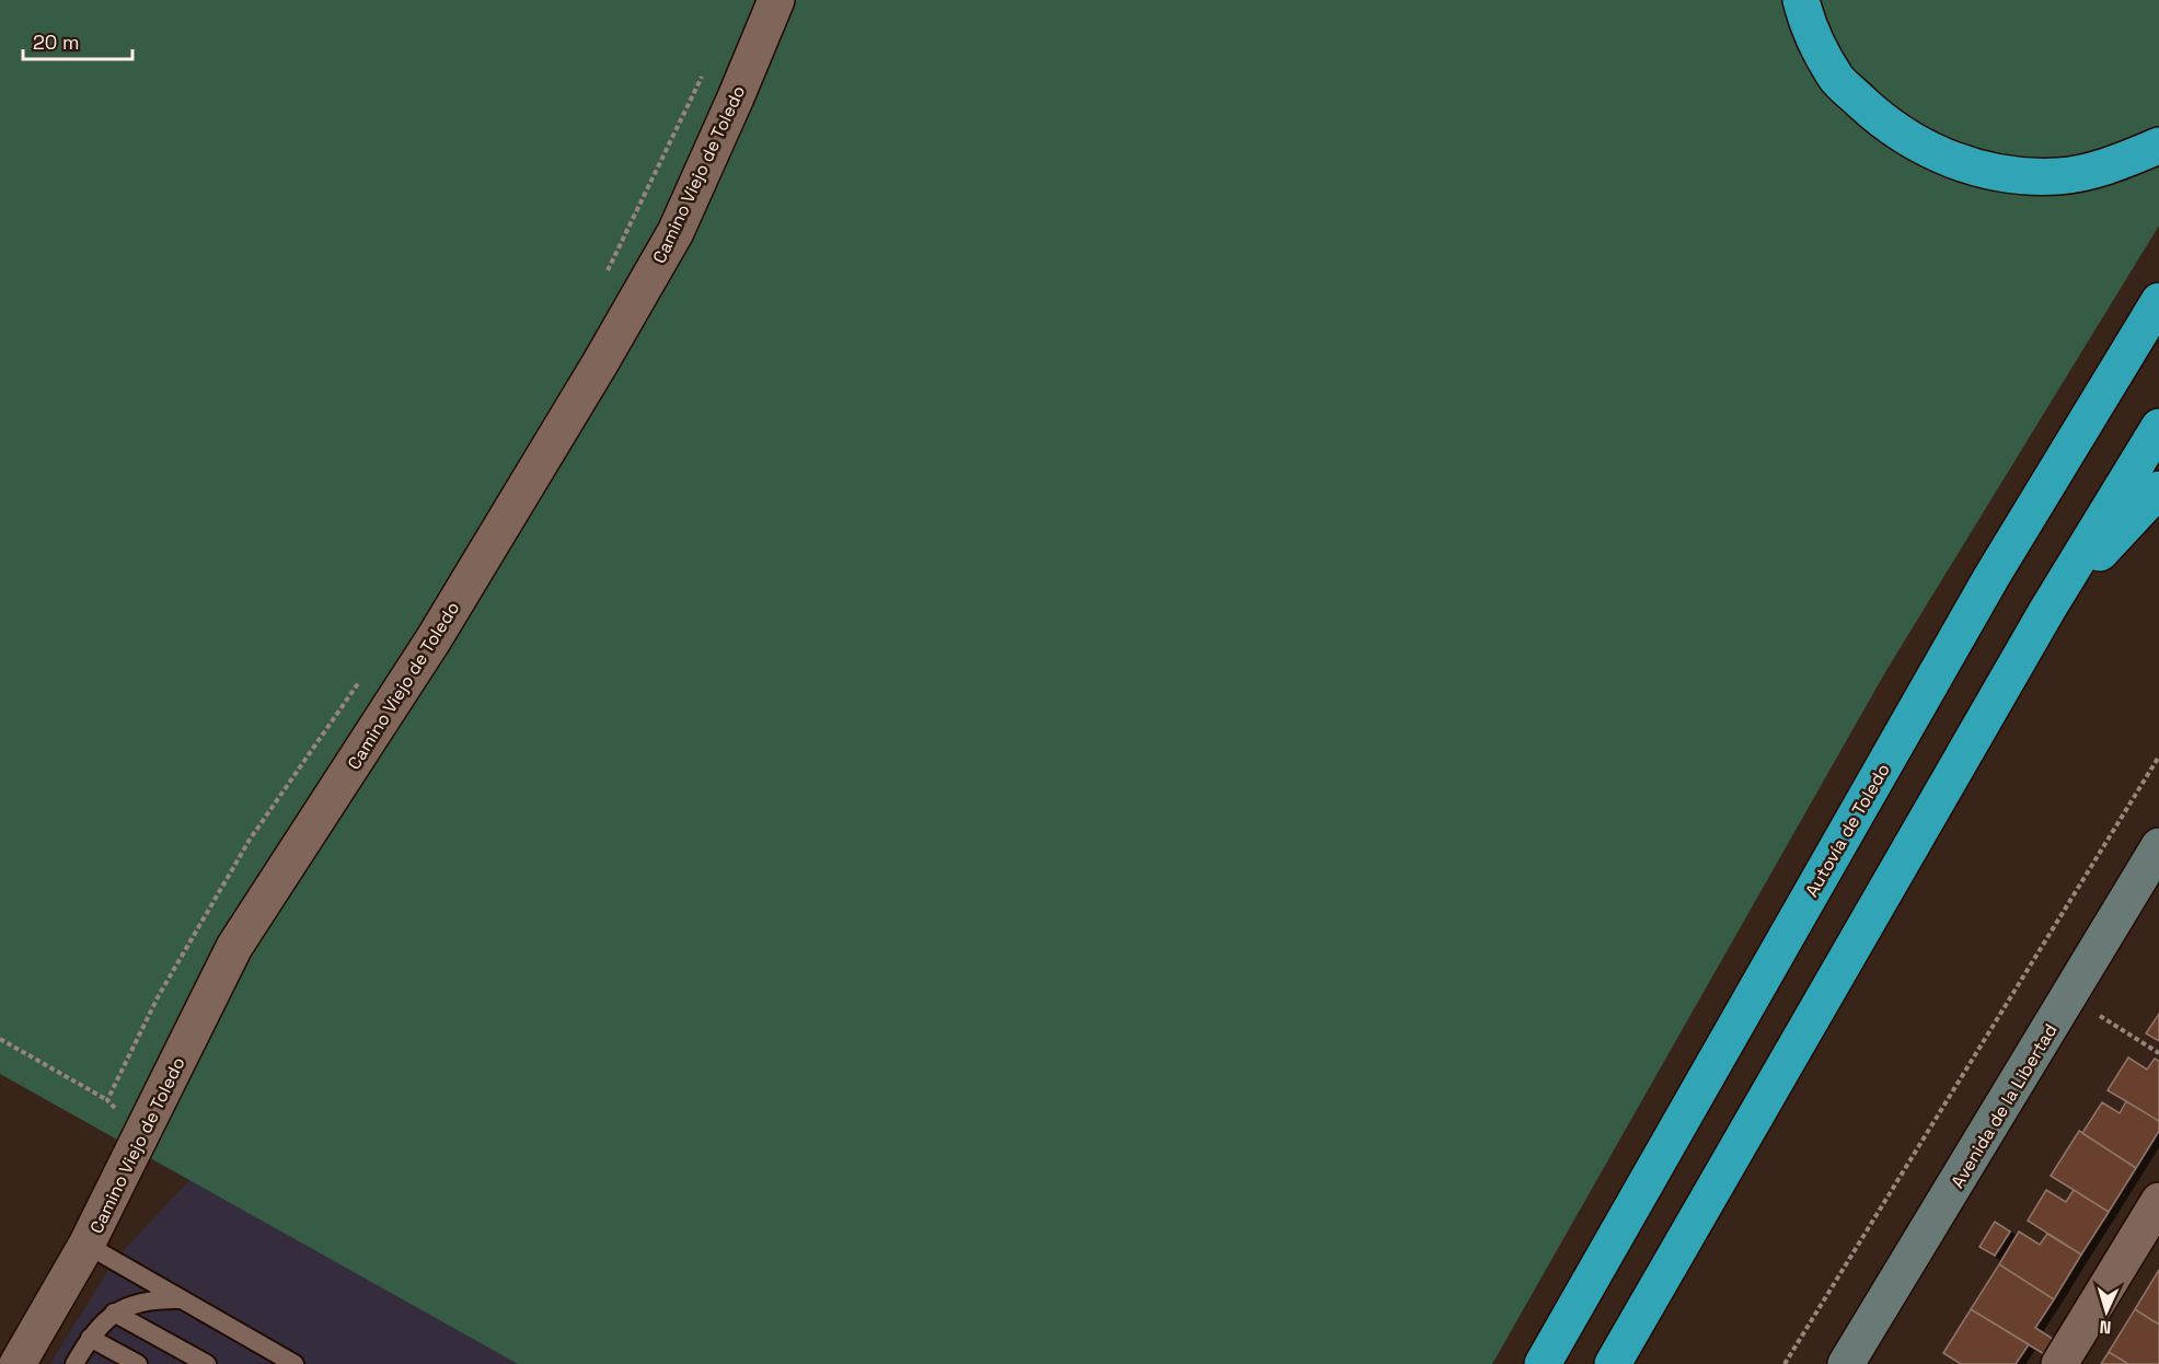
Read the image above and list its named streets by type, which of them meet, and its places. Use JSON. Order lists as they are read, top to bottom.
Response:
{
  "streets": {
    "highway": ["Autovía de Toledo"],
    "street": ["Camino Viejo de Toledo", "Avenida de la Libertad"]
  },
  "scale_bar": "20 m",
  "north": "bottom"
}
